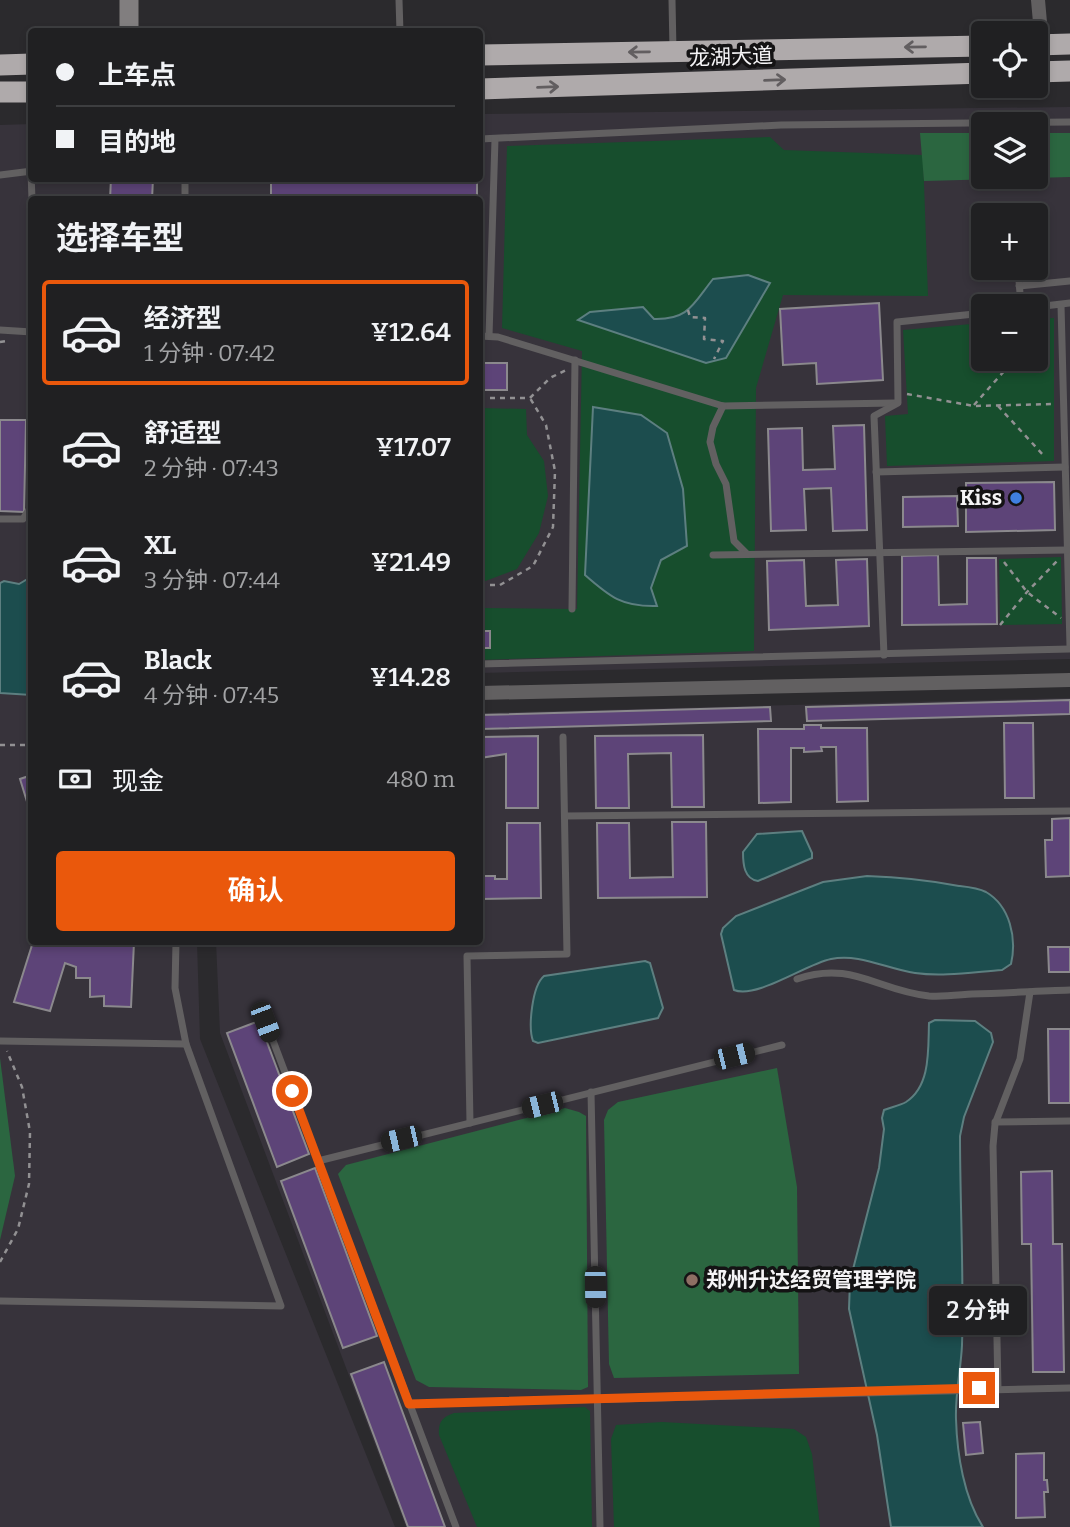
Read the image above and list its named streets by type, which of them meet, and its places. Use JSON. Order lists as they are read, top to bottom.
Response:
{
  "streets": {
    "highway": ["龙湖大道"]
  },
  "places": ["Kiss", "郑州升达经贸管理学院"],
  "page": {
    "map_buttons": ["+", "−"],
    "banner": ["上车点", "目的地"],
    "heading": "选择车型",
    "list": [
      {
        "name": "经济型",
        "note": "1 分钟 · 07:42",
        "value": "¥12.64"
      },
      {
        "name": "舒适型",
        "note": "2 分钟 · 07:43",
        "value": "¥17.07"
      },
      {
        "name": "XL",
        "note": "3 分钟 · 07:44",
        "value": "¥21.49"
      },
      {
        "name": "Black",
        "note": "4 分钟 · 07:45",
        "value": "¥14.28"
      }
    ],
    "pay": ["现金", "480 m"],
    "buttons": "确认",
    "bubble": "2 分钟"
  }
}
